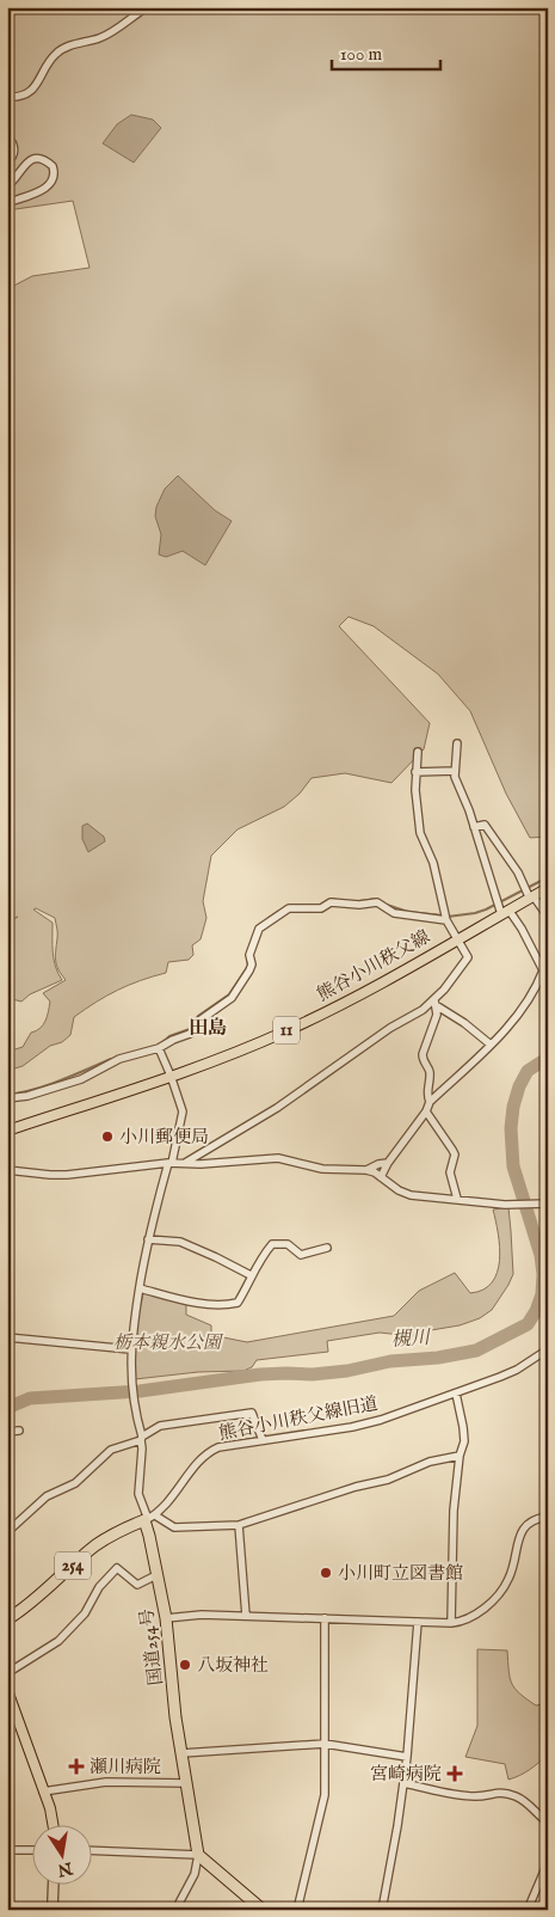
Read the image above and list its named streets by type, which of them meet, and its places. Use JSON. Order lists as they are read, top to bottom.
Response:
{
  "streets": {
    "highway": ["254", "国道254号"],
    "main road": ["熊谷小川秩父線", "11"],
    "street": ["熊谷小川秩父線旧道"]
  },
  "crossings": [
    ["熊谷小川秩父線旧道", "254"],
    ["熊谷小川秩父線旧道", "国道254号"],
    ["254", "国道254号"]
  ],
  "districts": ["田島"],
  "water": ["槻川"],
  "parks": ["栃本親水公園"],
  "places": {
    "other": ["小川郵便局", "小川町立図書館", "八坂神社"],
    "health": ["瀬川病院", "宮崎病院"]
  },
  "scale_bar": "100 m",
  "north": "bottom"
}
